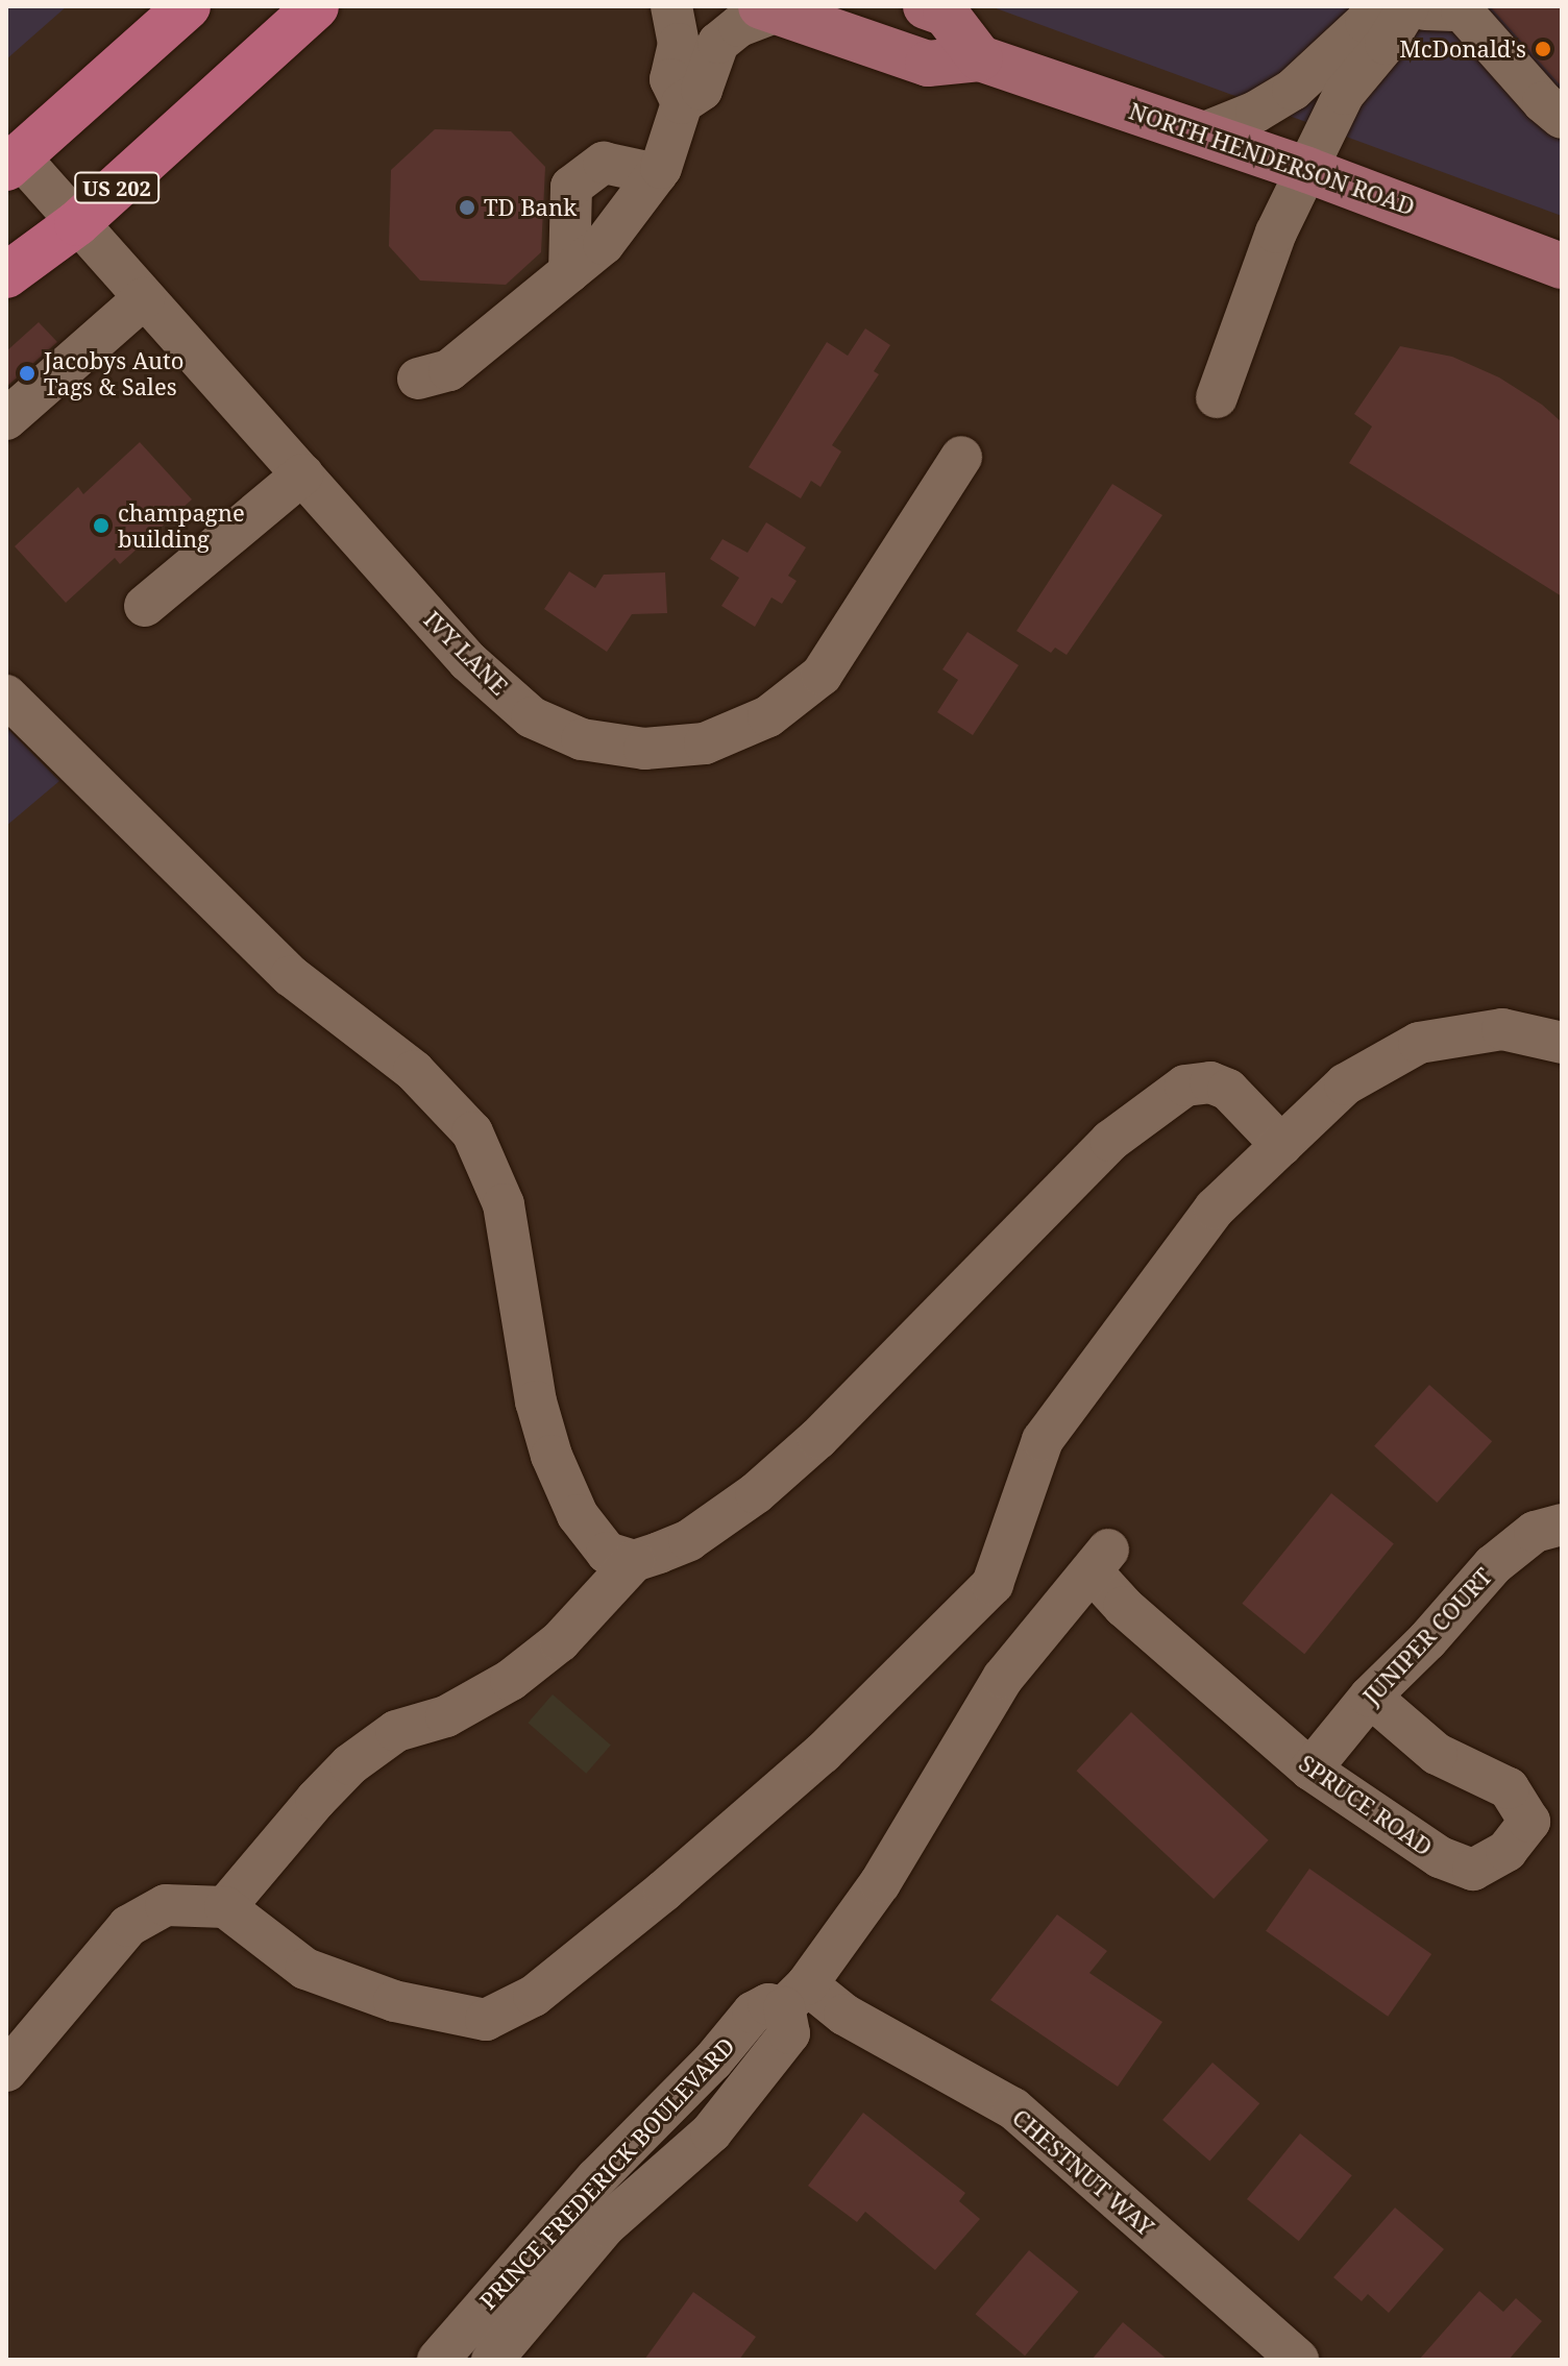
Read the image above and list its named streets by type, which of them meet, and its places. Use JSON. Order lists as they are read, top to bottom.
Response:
{
  "streets": {
    "highway": ["US 202"],
    "main road": ["NORTH HENDERSON ROAD"],
    "street": [
      "IVY LANE",
      "JUNIPER COURT",
      "SPRUCE ROAD",
      "CHESTNUT WAY",
      "PRINCE FREDERICK BOULEVARD"
    ]
  },
  "crossings": [
    ["US 202", "IVY LANE"],
    ["JUNIPER COURT", "SPRUCE ROAD"],
    ["SPRUCE ROAD", "PRINCE FREDERICK BOULEVARD"],
    ["CHESTNUT WAY", "PRINCE FREDERICK BOULEVARD"]
  ],
  "places": [
    "McDonald's",
    "TD Bank",
    "Jacobys Auto Tags & Sales",
    "champagne building"
  ]
}
